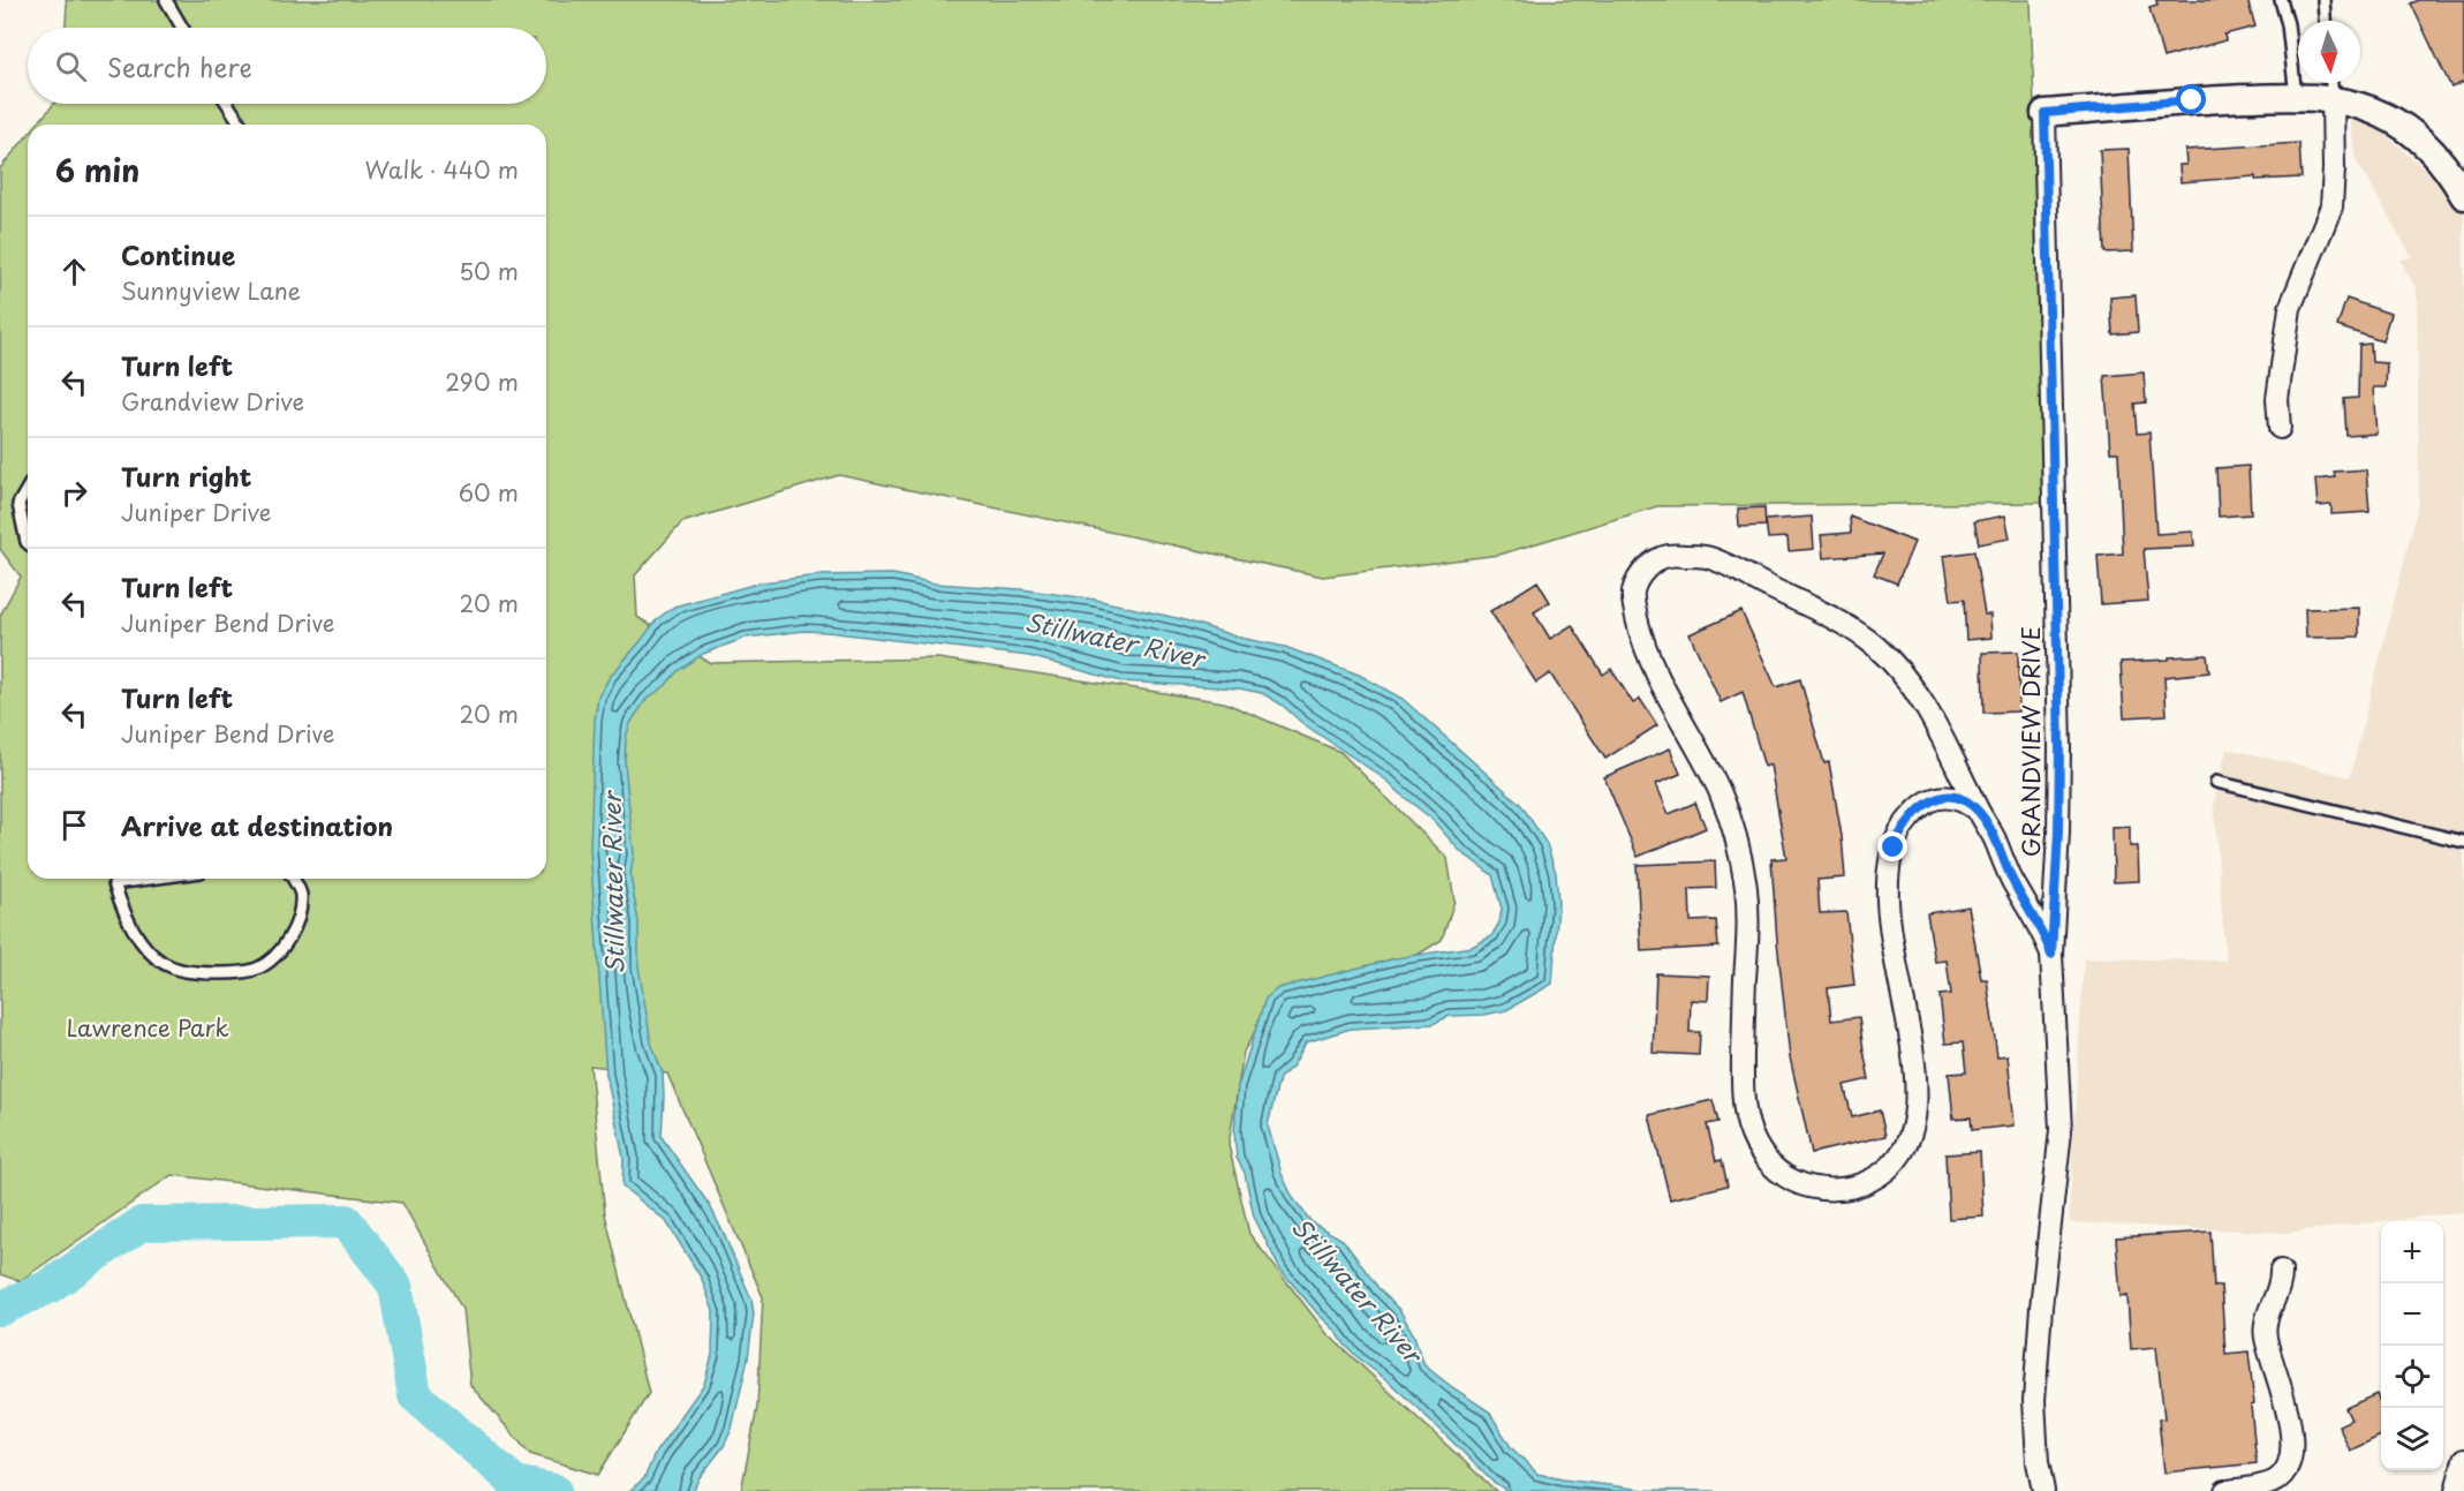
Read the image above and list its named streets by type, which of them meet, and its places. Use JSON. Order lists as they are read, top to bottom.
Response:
{
  "streets": {
    "street": ["GRANDVIEW DRIVE"]
  },
  "water": ["Stillwater River"],
  "parks": ["Lawrence Park"],
  "north": "bottom",
  "page": {
    "search": "Search here",
    "heading": ["6 min", "Walk · 440 m"],
    "list": [
      ["Continue", "Sunnyview Lane", "50 m"],
      ["Turn left", "Grandview Drive", "290 m"],
      ["Turn right", "Juniper Drive", "60 m"],
      ["Turn left", "Juniper Bend Drive", "20 m"],
      ["Turn left", "Juniper Bend Drive", "20 m"],
      "Arrive at destination"
    ],
    "map_buttons": ["+", "−"]
  }
}
